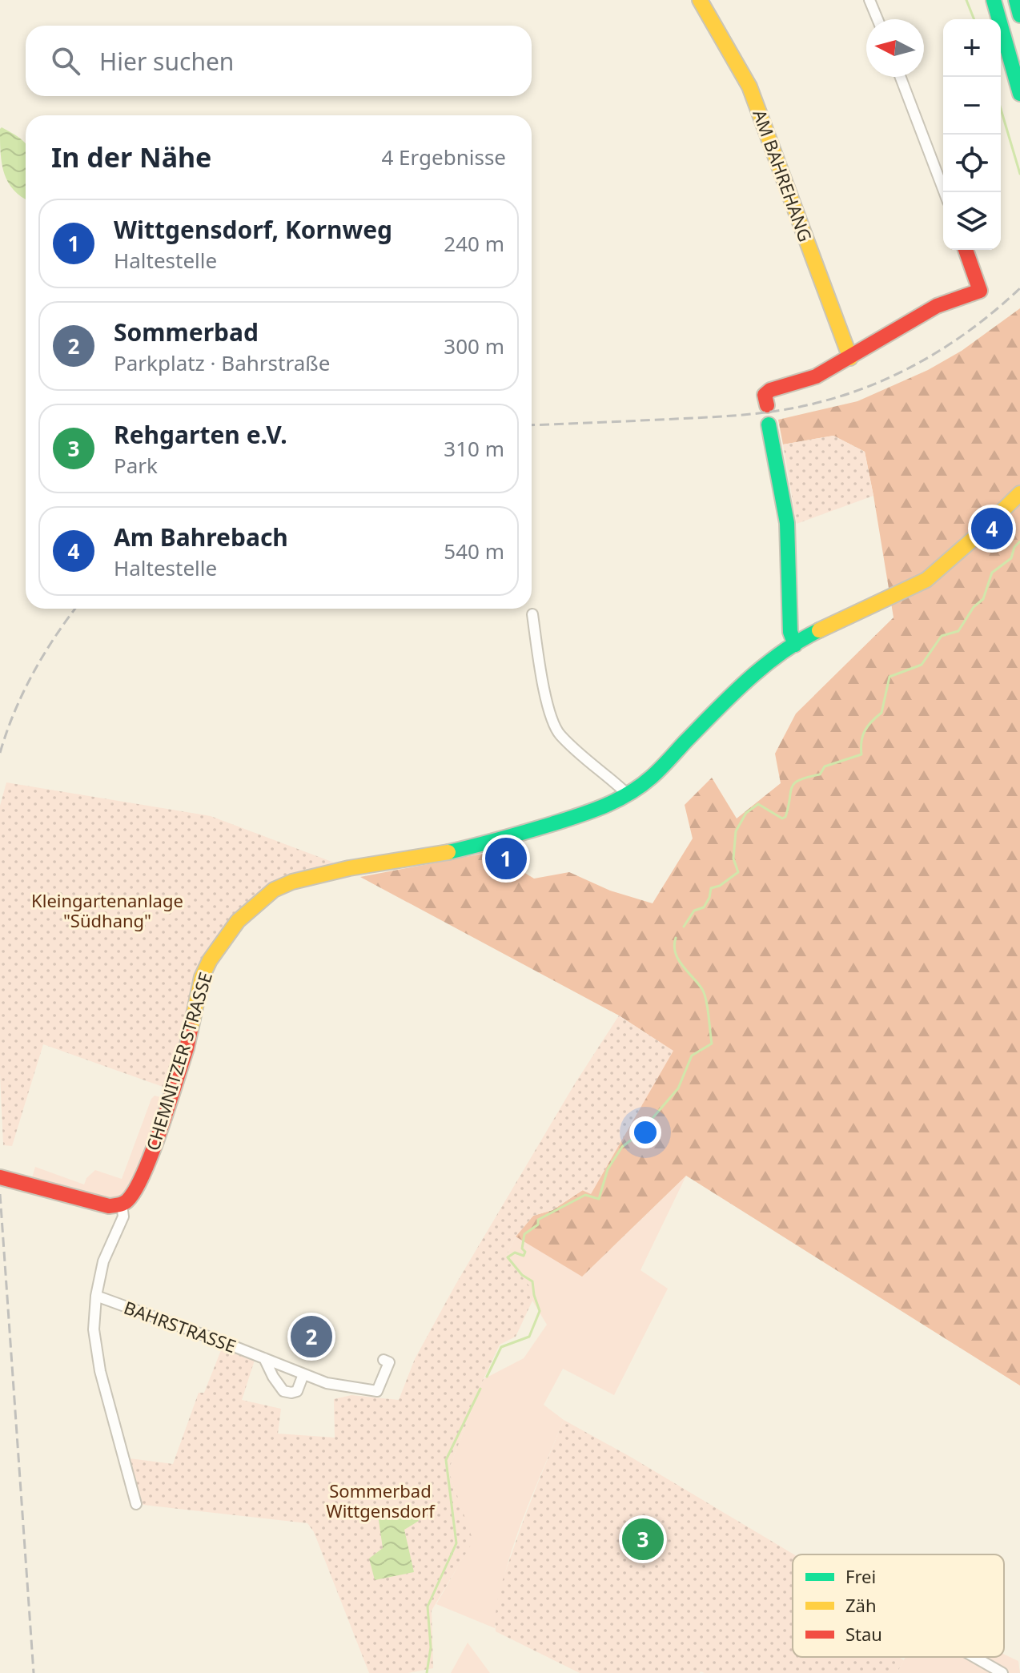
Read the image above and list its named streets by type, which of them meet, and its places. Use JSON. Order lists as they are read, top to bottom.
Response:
{
  "streets": {
    "main road": ["AM BAHREHANG", "CHEMNITZER STRASSE"],
    "street": ["BAHRSTRASSE"]
  },
  "parks": ["Kleingartenanlage \"Südhang\"", "Sommerbad Wittgensdorf"],
  "legend": ["Frei", "Zäh", "Stau"],
  "north": "left",
  "page": {
    "map_buttons": ["+", "−"],
    "search": "Hier suchen",
    "heading": ["In der Nähe", "4 Ergebnisse"],
    "list": [
      {
        "mark": "1",
        "name": "Wittgensdorf, Kornweg",
        "note": "Haltestelle",
        "value": "240 m"
      },
      {
        "mark": "2",
        "name": "Sommerbad",
        "note": "Parkplatz · Bahrstraße",
        "value": "300 m"
      },
      {
        "mark": "3",
        "name": "Rehgarten e.V.",
        "note": "Park",
        "value": "310 m"
      },
      {
        "mark": "4",
        "name": "Am Bahrebach",
        "note": "Haltestelle",
        "value": "540 m"
      }
    ],
    "pins": [
      "4",
      "1",
      "2",
      "3"
    ]
  }
}
